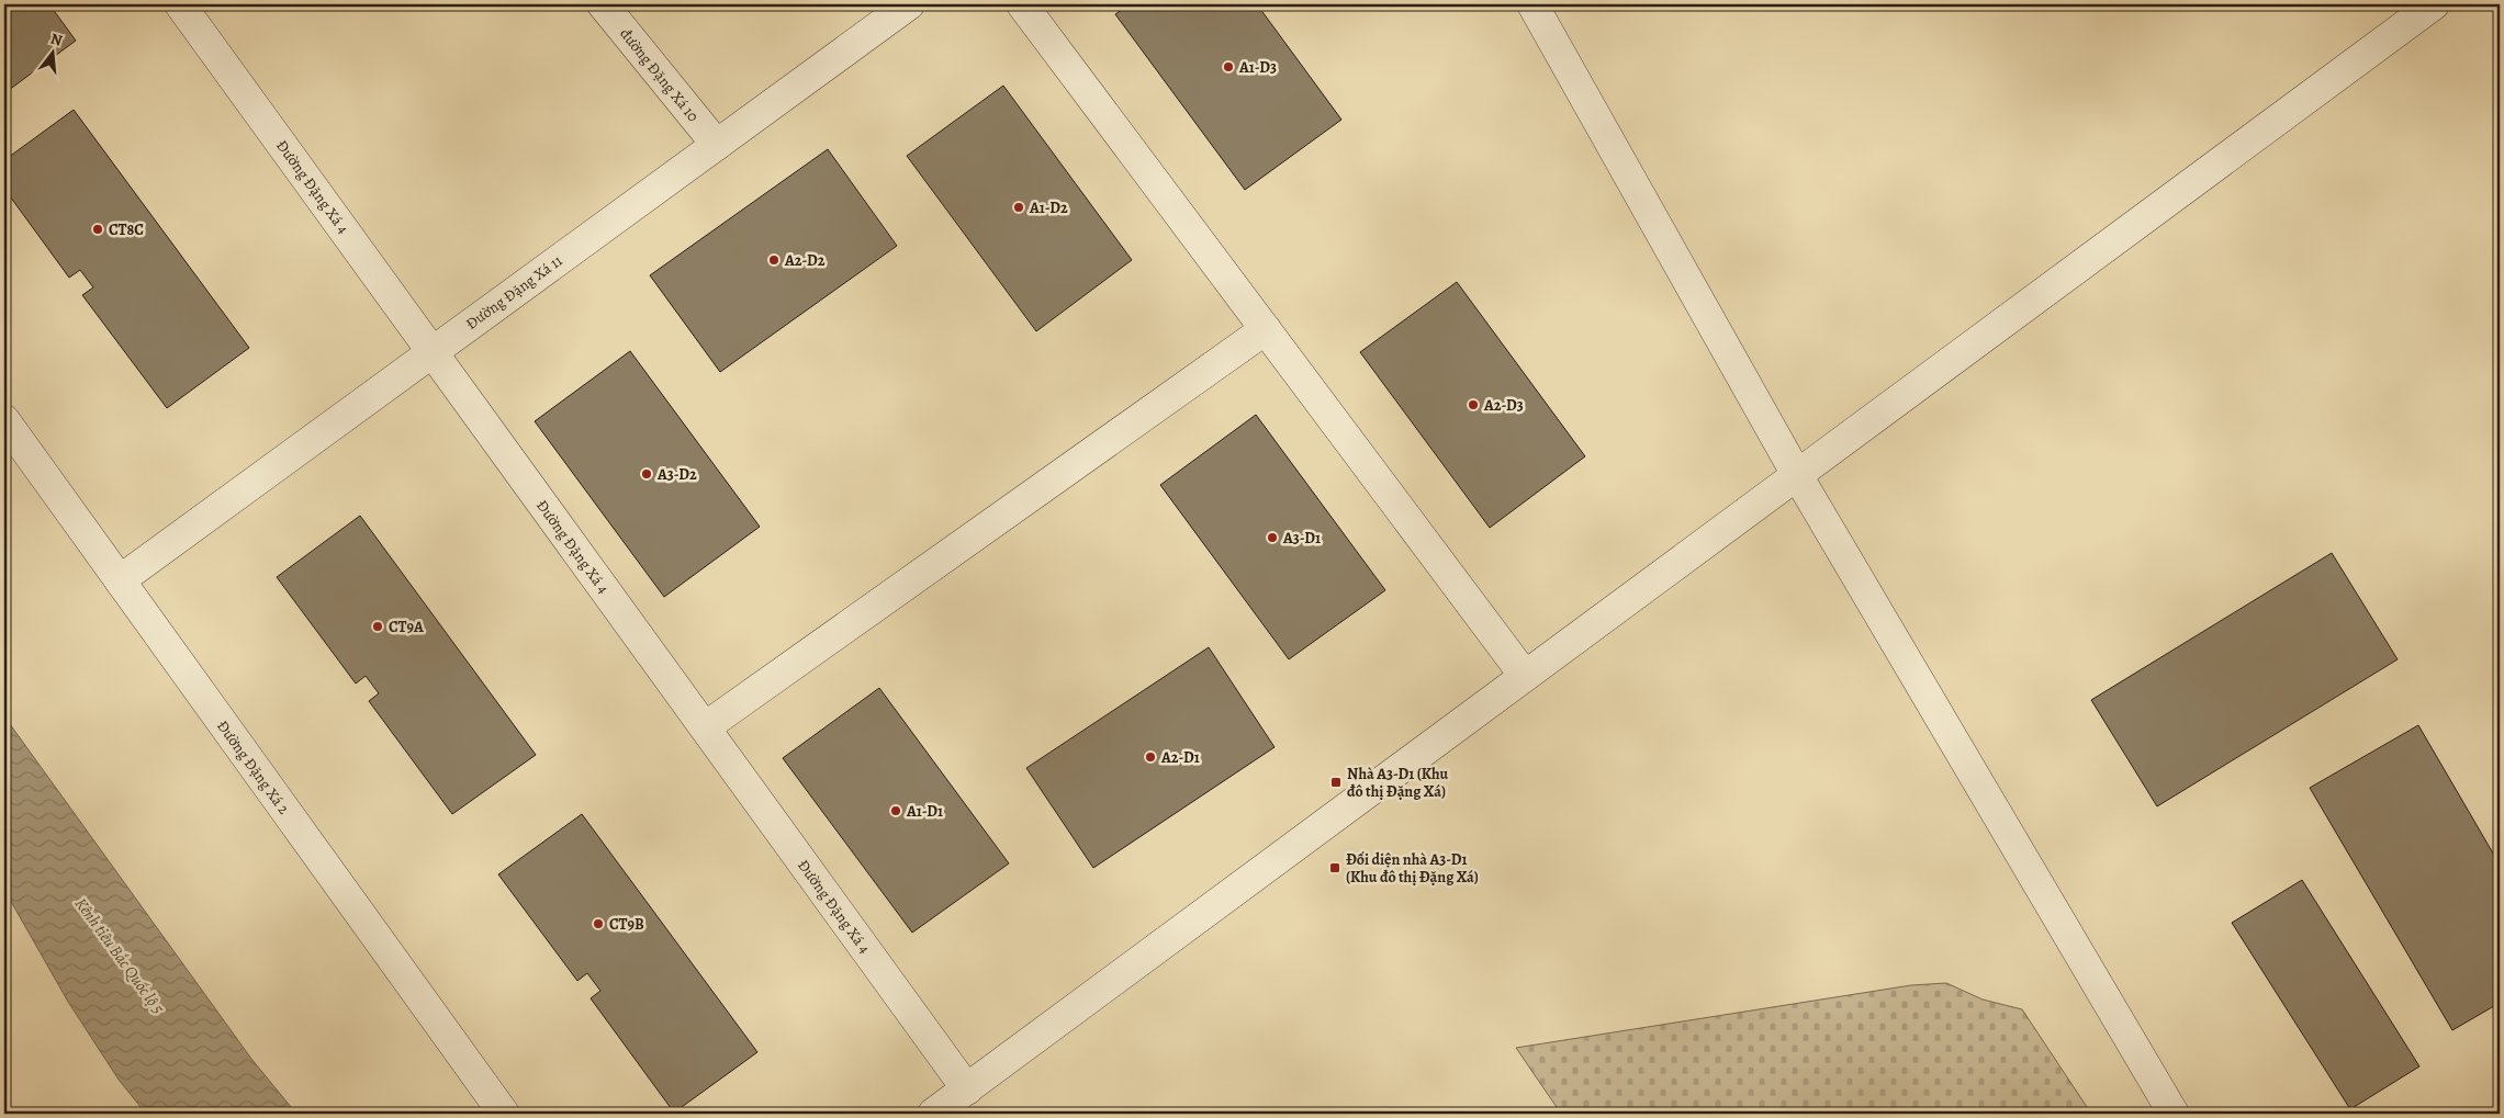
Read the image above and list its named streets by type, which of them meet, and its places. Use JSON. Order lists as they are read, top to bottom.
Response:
{
  "streets": {
    "street": [
      "đường Đặng Xá 10",
      "Đường Đặng Xá 4",
      "Đường Đặng Xá 11",
      "Đường Đặng Xá 2"
    ]
  },
  "crossings": [
    ["đường Đặng Xá 10", "Đường Đặng Xá 11"],
    ["Đường Đặng Xá 4", "Đường Đặng Xá 11"],
    ["Đường Đặng Xá 11", "Đường Đặng Xá 2"]
  ],
  "water": ["Kênh tiêu Bắc Quốc lộ 5"],
  "places": {
    "other": [
      "A1-D3",
      "A1-D2",
      "CT8C",
      "A2-D2",
      "A2-D3",
      "A3-D2",
      "A3-D1",
      "CT9A",
      "A2-D1",
      "A1-D1",
      "CT9B"
    ],
    "transit": ["Nhà A3-D1 (Khu đô thị Đặng Xá)", "Đối diện nhà A3-D1 (Khu đô thị Đặng Xá)"]
  },
  "north": "top"
}
